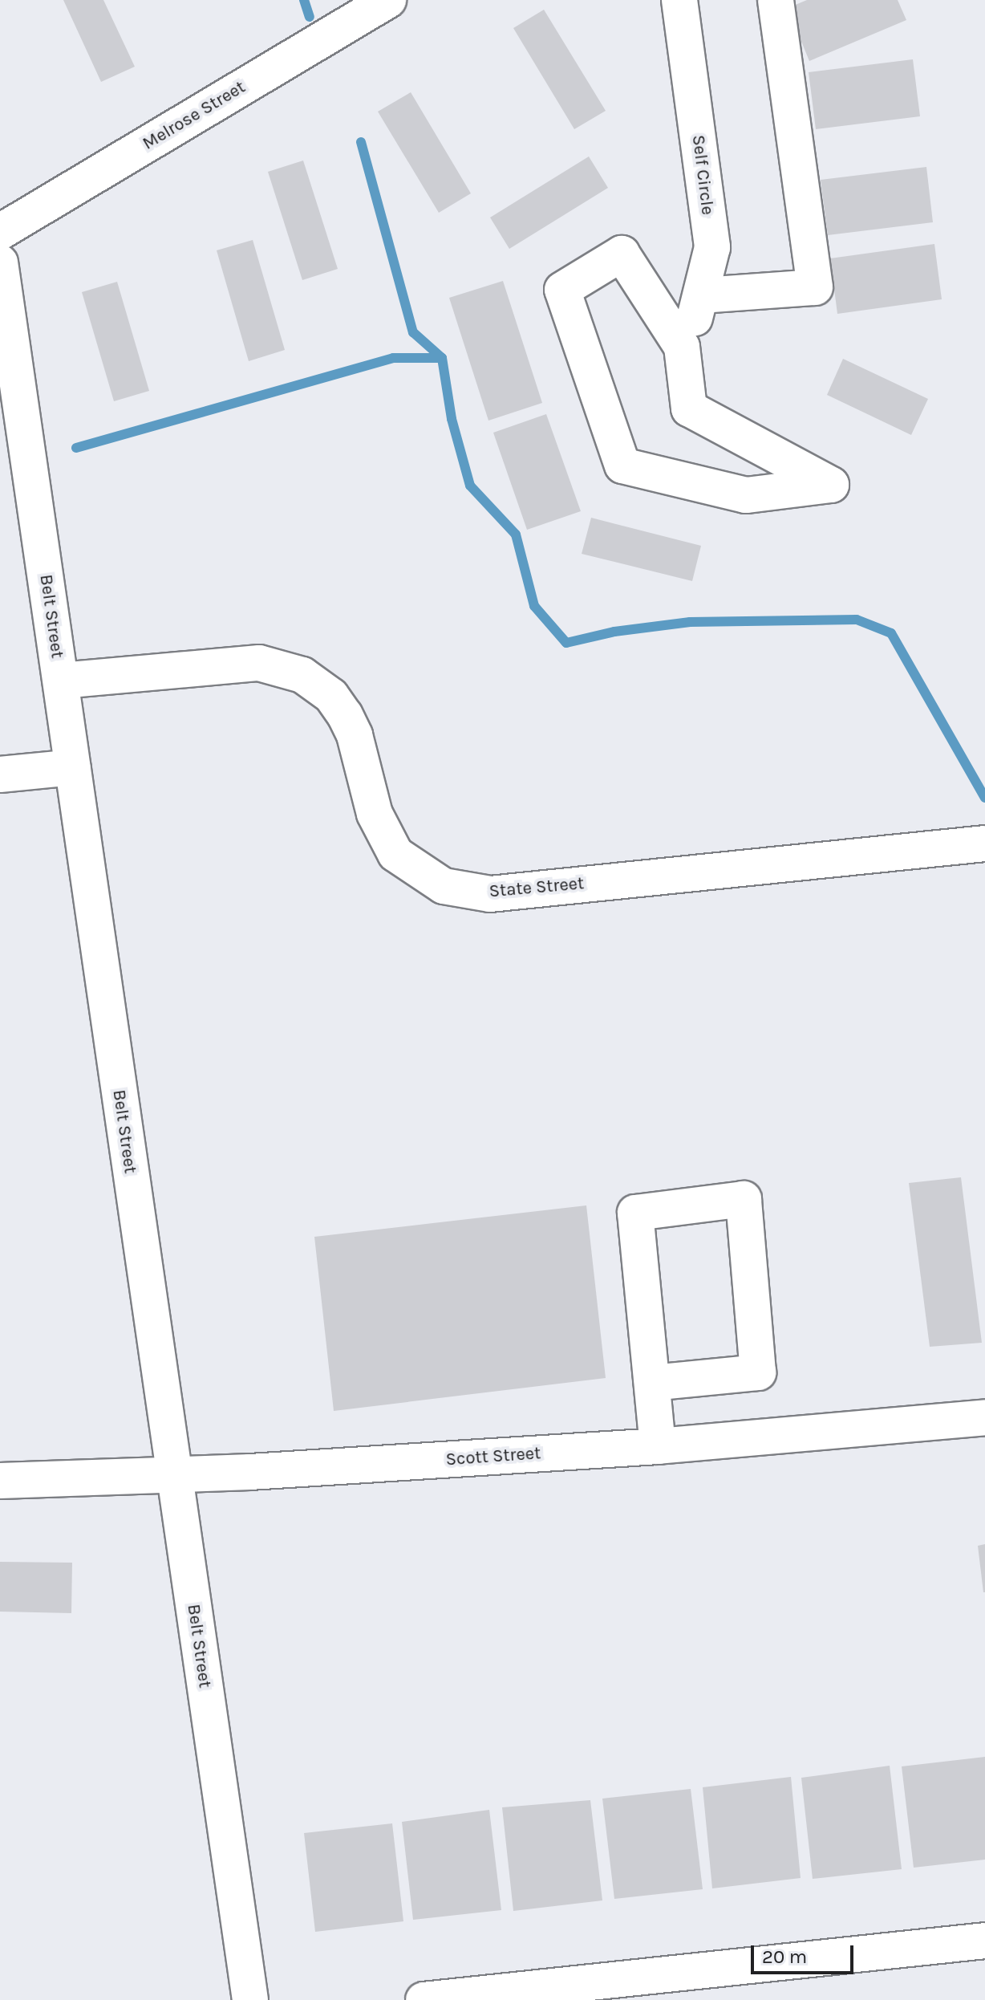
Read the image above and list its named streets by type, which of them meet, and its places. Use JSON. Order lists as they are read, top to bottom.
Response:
{
  "streets": {
    "street": [
      "Melrose Street",
      "Self Circle",
      "Belt Street",
      "State Street",
      "Scott Street"
    ]
  },
  "crossings": [
    ["Belt Street", "State Street"],
    ["Belt Street", "Scott Street"]
  ],
  "scale_bar": "20 m"
}
